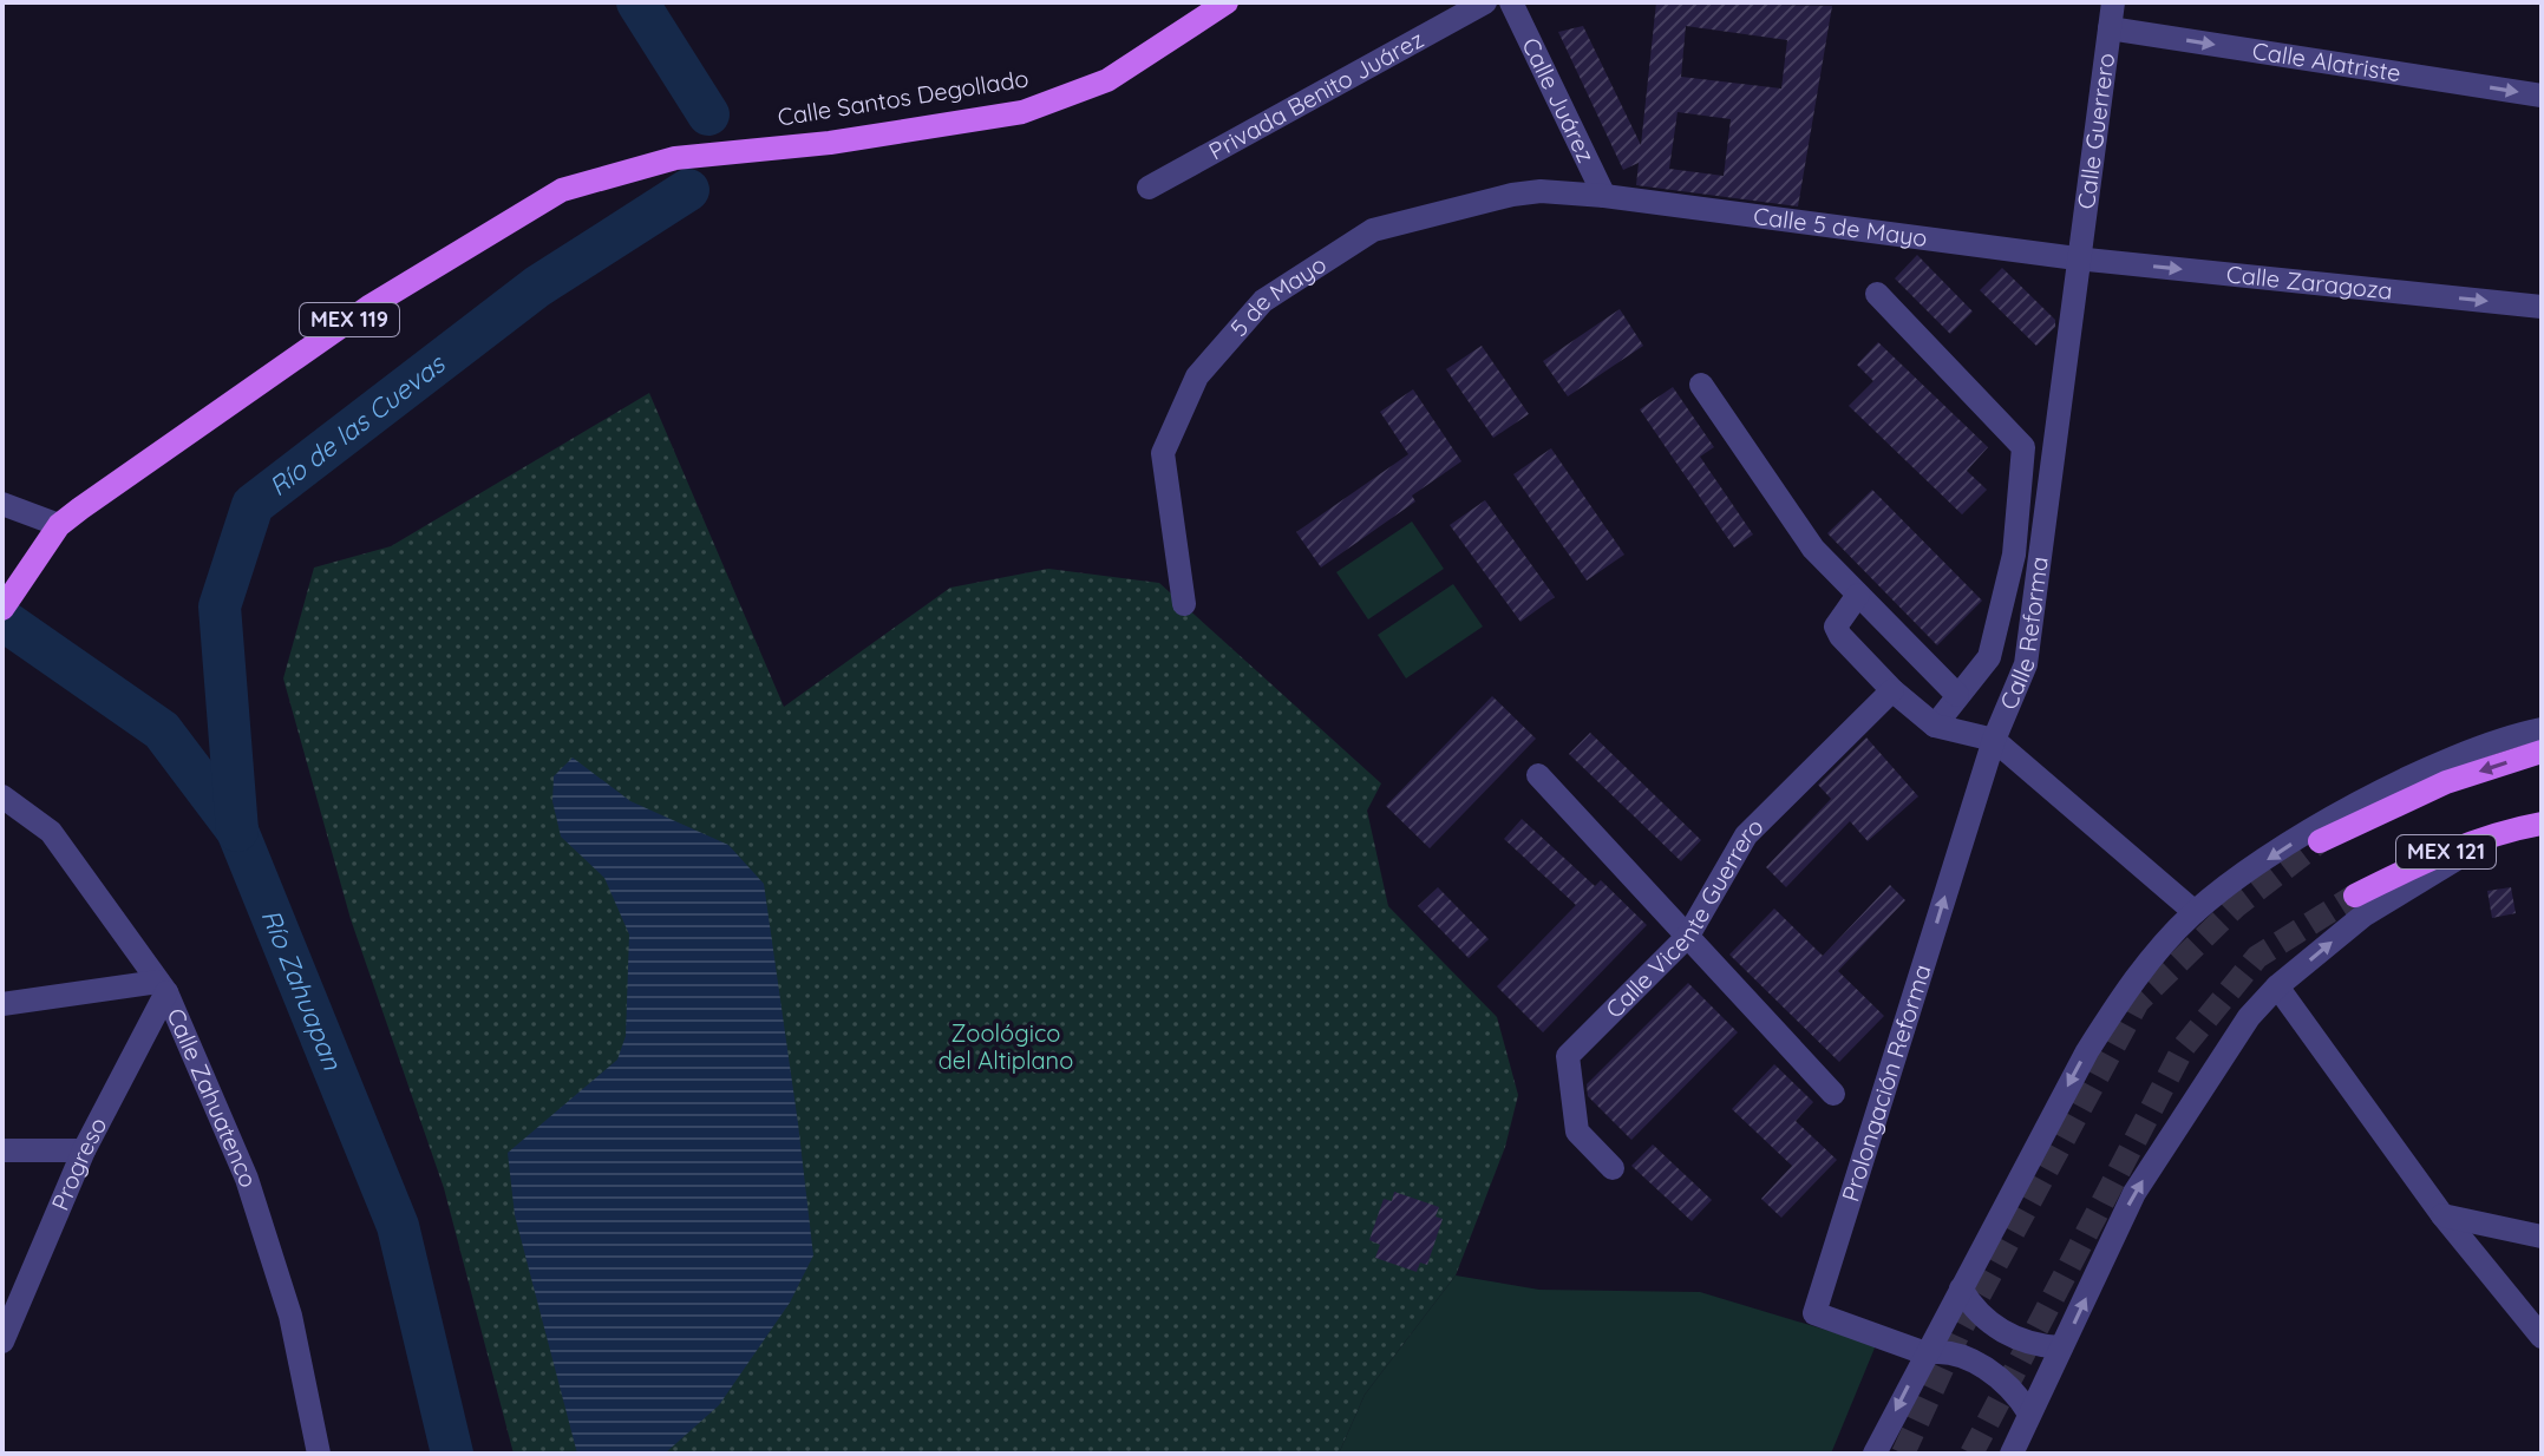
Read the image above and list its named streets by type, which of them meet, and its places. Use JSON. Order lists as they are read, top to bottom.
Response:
{
  "streets": {
    "main road": ["Calle Santos Degollado", "MEX 119", "MEX 121"],
    "street": [
      "Calle Alatriste",
      "Privada Benito Juárez",
      "Calle Juárez",
      "Calle Guerrero",
      "Calle 5 de Mayo",
      "Calle Zaragoza",
      "5 de Mayo",
      "Calle Reforma",
      "Calle Vicente Guerrero",
      "Prolongación Reforma",
      "Calle Zahuatenco",
      "Progreso"
    ]
  },
  "crossings": [
    ["Calle Alatriste", "Calle Guerrero"],
    ["Calle Santos Degollado", "MEX 119"],
    ["Calle Juárez", "Calle 5 de Mayo"],
    ["Calle Juárez", "5 de Mayo"],
    ["Calle Guerrero", "Calle 5 de Mayo"],
    ["Calle Guerrero", "Calle Zaragoza"],
    ["Calle Guerrero", "Calle Reforma"],
    ["Calle 5 de Mayo", "Calle Zaragoza"],
    ["Calle 5 de Mayo", "5 de Mayo"],
    ["Calle 5 de Mayo", "Calle Reforma"],
    ["Calle Zaragoza", "Calle Reforma"],
    ["Calle Reforma", "Prolongación Reforma"],
    ["Calle Zahuatenco", "Progreso"]
  ],
  "one_way": ["Calle Alatriste", "Calle Zaragoza", "Prolongación Reforma"],
  "water": ["Río de las Cuevas", "Río Zahuapan"],
  "parks": ["Zoológico del Altiplano"]
}
